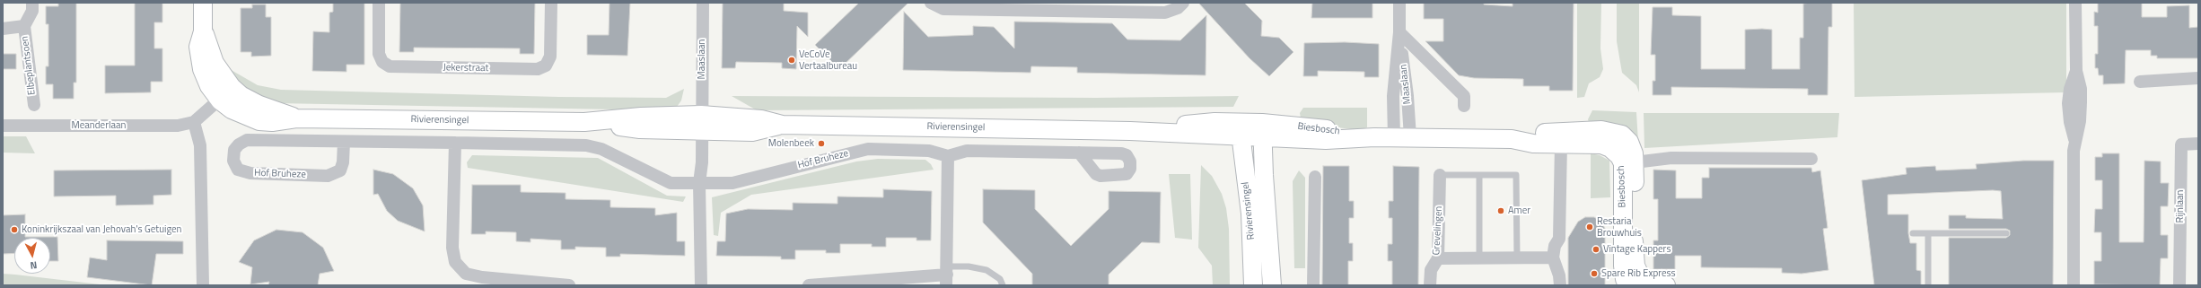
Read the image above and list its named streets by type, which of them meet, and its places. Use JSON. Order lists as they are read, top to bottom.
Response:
{
  "streets": {
    "street": [
      "Maaslaan",
      "Elbeplantsoen",
      "Jekerstraat",
      "Rivierensingel",
      "Meanderlaan",
      "Biesbosch",
      "Hof Bruheze",
      "Rijnlaan",
      "Grevelingen"
    ]
  },
  "crossings": [
    ["Maaslaan", "Rivierensingel"],
    ["Maaslaan", "Biesbosch"],
    ["Rivierensingel", "Meanderlaan"],
    ["Rivierensingel", "Biesbosch"]
  ],
  "places": [
    "VeCoVe Vertaalbureau",
    "Molenbeek",
    "Amer",
    "Restaria Brouwhuis",
    "Koninkrijkszaal van Jehovah's Getuigen",
    "Vintage Kappers",
    "Spare Rib Express"
  ],
  "north": "bottom"
}
